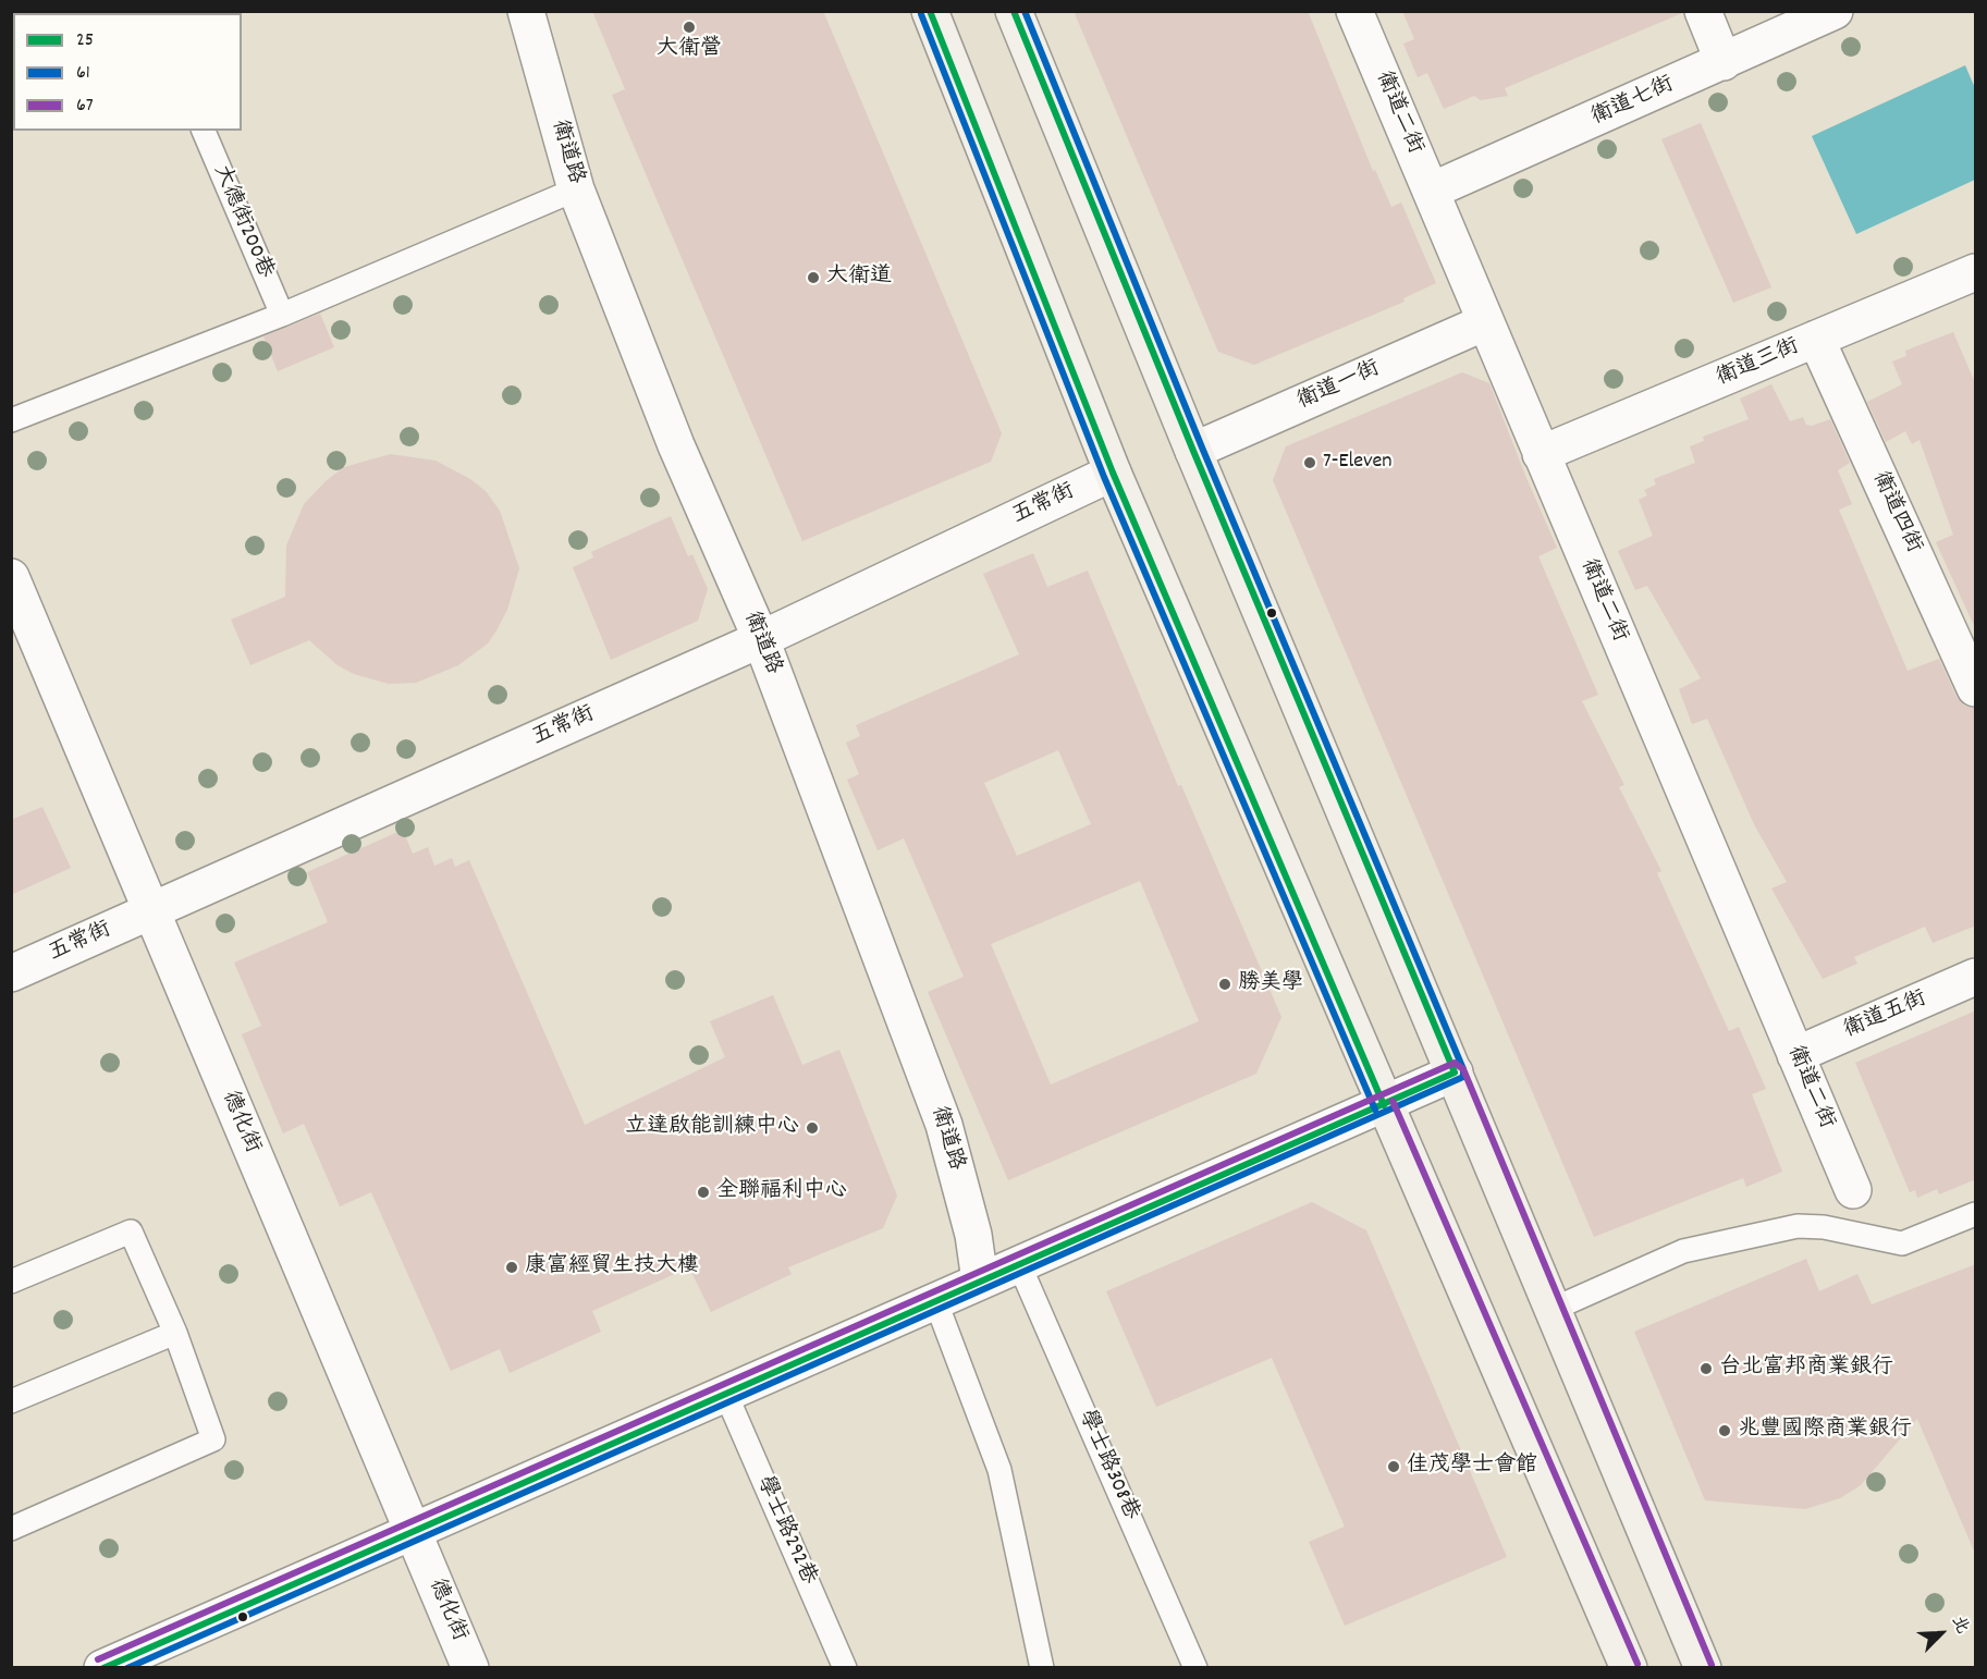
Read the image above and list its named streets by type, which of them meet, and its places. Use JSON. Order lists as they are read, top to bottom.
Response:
{
  "streets": {
    "street": [
      "衛道七街",
      "衛道二街",
      "衛道路",
      "衛道三街",
      "衛道一街",
      "五常街",
      "衛道四街",
      "衛道五街",
      "德化街"
    ],
    "lane": ["大德街200巷", "學士路308巷", "學士路292巷"]
  },
  "crossings": [
    ["衛道七街", "衛道二街"],
    ["衛道二街", "衛道三街"],
    ["衛道二街", "衛道一街"],
    ["衛道二街", "衛道五街"],
    ["衛道路", "五常街"],
    ["衛道三街", "衛道四街"],
    ["五常街", "德化街"]
  ],
  "places": [
    "大衛營",
    "大衛道",
    "7-Eleven",
    "勝美學",
    "立達啟能訓練中心",
    "全聯福利中心",
    "康富經貿生技大樓",
    "台北富邦商業銀行",
    "兆豐國際商業銀行",
    "佳茂學士會館"
  ],
  "lines": ["transit line 25", "transit line 61", "transit line 67"],
  "legend": ["25", "61", "67"],
  "north": "top right"
}
